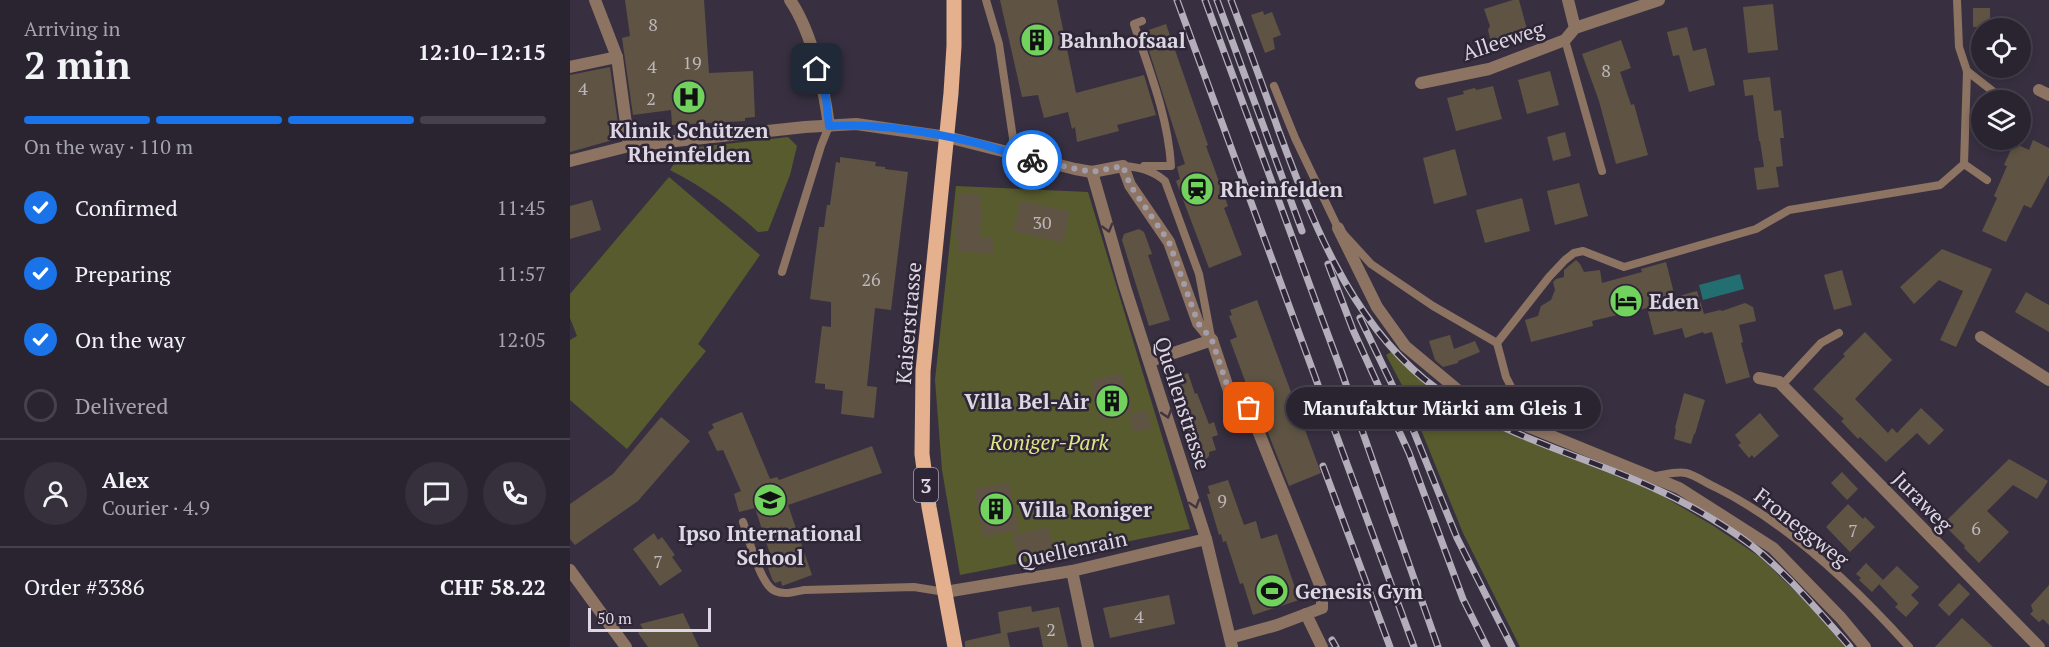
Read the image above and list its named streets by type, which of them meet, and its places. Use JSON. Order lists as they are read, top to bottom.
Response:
{
  "streets": {
    "main road": ["Kaiserstrasse", "3"],
    "street": [
      "Alleeweg",
      "Quellenstrasse",
      "Juraweg",
      "Quellenrain"
    ],
    "lane": ["Froneggweg"]
  },
  "crossings": [
    ["Kaiserstrasse", "Quellenrain"],
    ["Quellenstrasse", "Quellenrain"]
  ],
  "parks": ["Roniger-Park"],
  "places": {
    "building": ["Bahnhofsaal", "Villa Bel-Air", "Villa Roniger"],
    "hospital": ["Klinik Schützen Rheinfelden"],
    "station": ["Rheinfelden"],
    "hotel": ["Eden"],
    "other": ["Manufaktur Märki am Gleis 1"],
    "school or university": ["Ipso International School"],
    "sports": ["Genesis Gym"]
  },
  "house_numbers": [
    "8",
    "19",
    "4",
    "8",
    "4",
    "2",
    "30",
    "26",
    "9",
    "6",
    "7",
    "7",
    "4",
    "2"
  ],
  "scale_bar": "50 m",
  "page": {
    "heading": ["2 min", "Arriving in", "12:10–12:15"],
    "panel": [
      "Alex",
      "Courier · 4.9",
      "Order #3386",
      "CHF 58.22"
    ],
    "bar": "On the way · 110 m",
    "list": [
      ["Confirmed", "11:45"],
      ["Preparing", "11:57"],
      ["On the way", "12:05"],
      "Delivered"
    ],
    "bubble": "Manufaktur Märki am Gleis 1",
    "scale": "50 m"
  }
}
